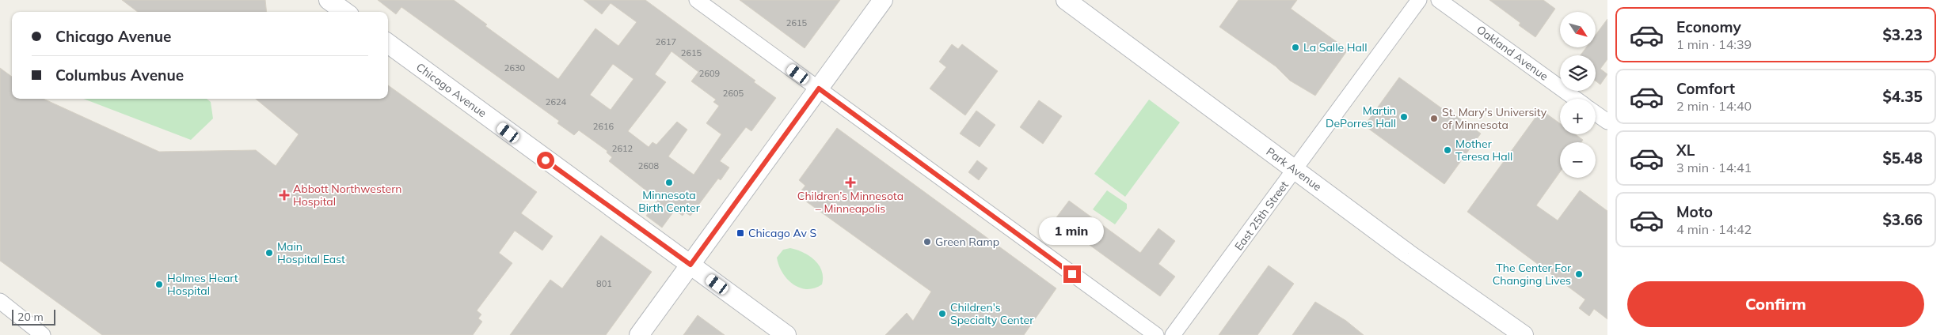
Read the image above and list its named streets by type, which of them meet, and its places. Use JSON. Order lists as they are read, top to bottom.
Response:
{
  "streets": {
    "street": [
      "Oakland Avenue",
      "Chicago Avenue",
      "Park Avenue",
      "East 25th Street"
    ]
  },
  "crossings": [
    ["Park Avenue", "East 25th Street"]
  ],
  "places": {
    "other": [
      "La Salle Hall",
      "Martin DePorres Hall",
      "St. Mary's University of Minnesota",
      "Mother Teresa Hall",
      "Minnesota Birth Center",
      "Green Ramp",
      "Main Hospital East",
      "The Center For Changing Lives",
      "Holmes Heart Hospital",
      "Children's Specialty Center"
    ],
    "health": ["Children’s Minnesota – Minneapolis", "Abbott Northwestern Hospital"],
    "transit": ["Chicago Av S"]
  },
  "house_numbers": [
    "2615",
    "2617",
    "2615",
    "2630",
    "2609",
    "2605",
    "2624",
    "2616",
    "2612",
    "2608",
    "801"
  ],
  "scale_bar": "20 m",
  "north": "bottom right",
  "page": {
    "list": [
      {
        "name": "Economy",
        "note": "1 min · 14:39",
        "value": "$3.23"
      },
      {
        "name": "Comfort",
        "note": "2 min · 14:40",
        "value": "$4.35"
      },
      {
        "name": "XL",
        "note": "3 min · 14:41",
        "value": "$5.48"
      },
      {
        "name": "Moto",
        "note": "4 min · 14:42",
        "value": "$3.66"
      }
    ],
    "map_buttons": ["+", "−"],
    "banner": ["Chicago Avenue", "Columbus Avenue"],
    "bubble": "1 min",
    "buttons": "Confirm",
    "scale": "20 m"
  }
}
